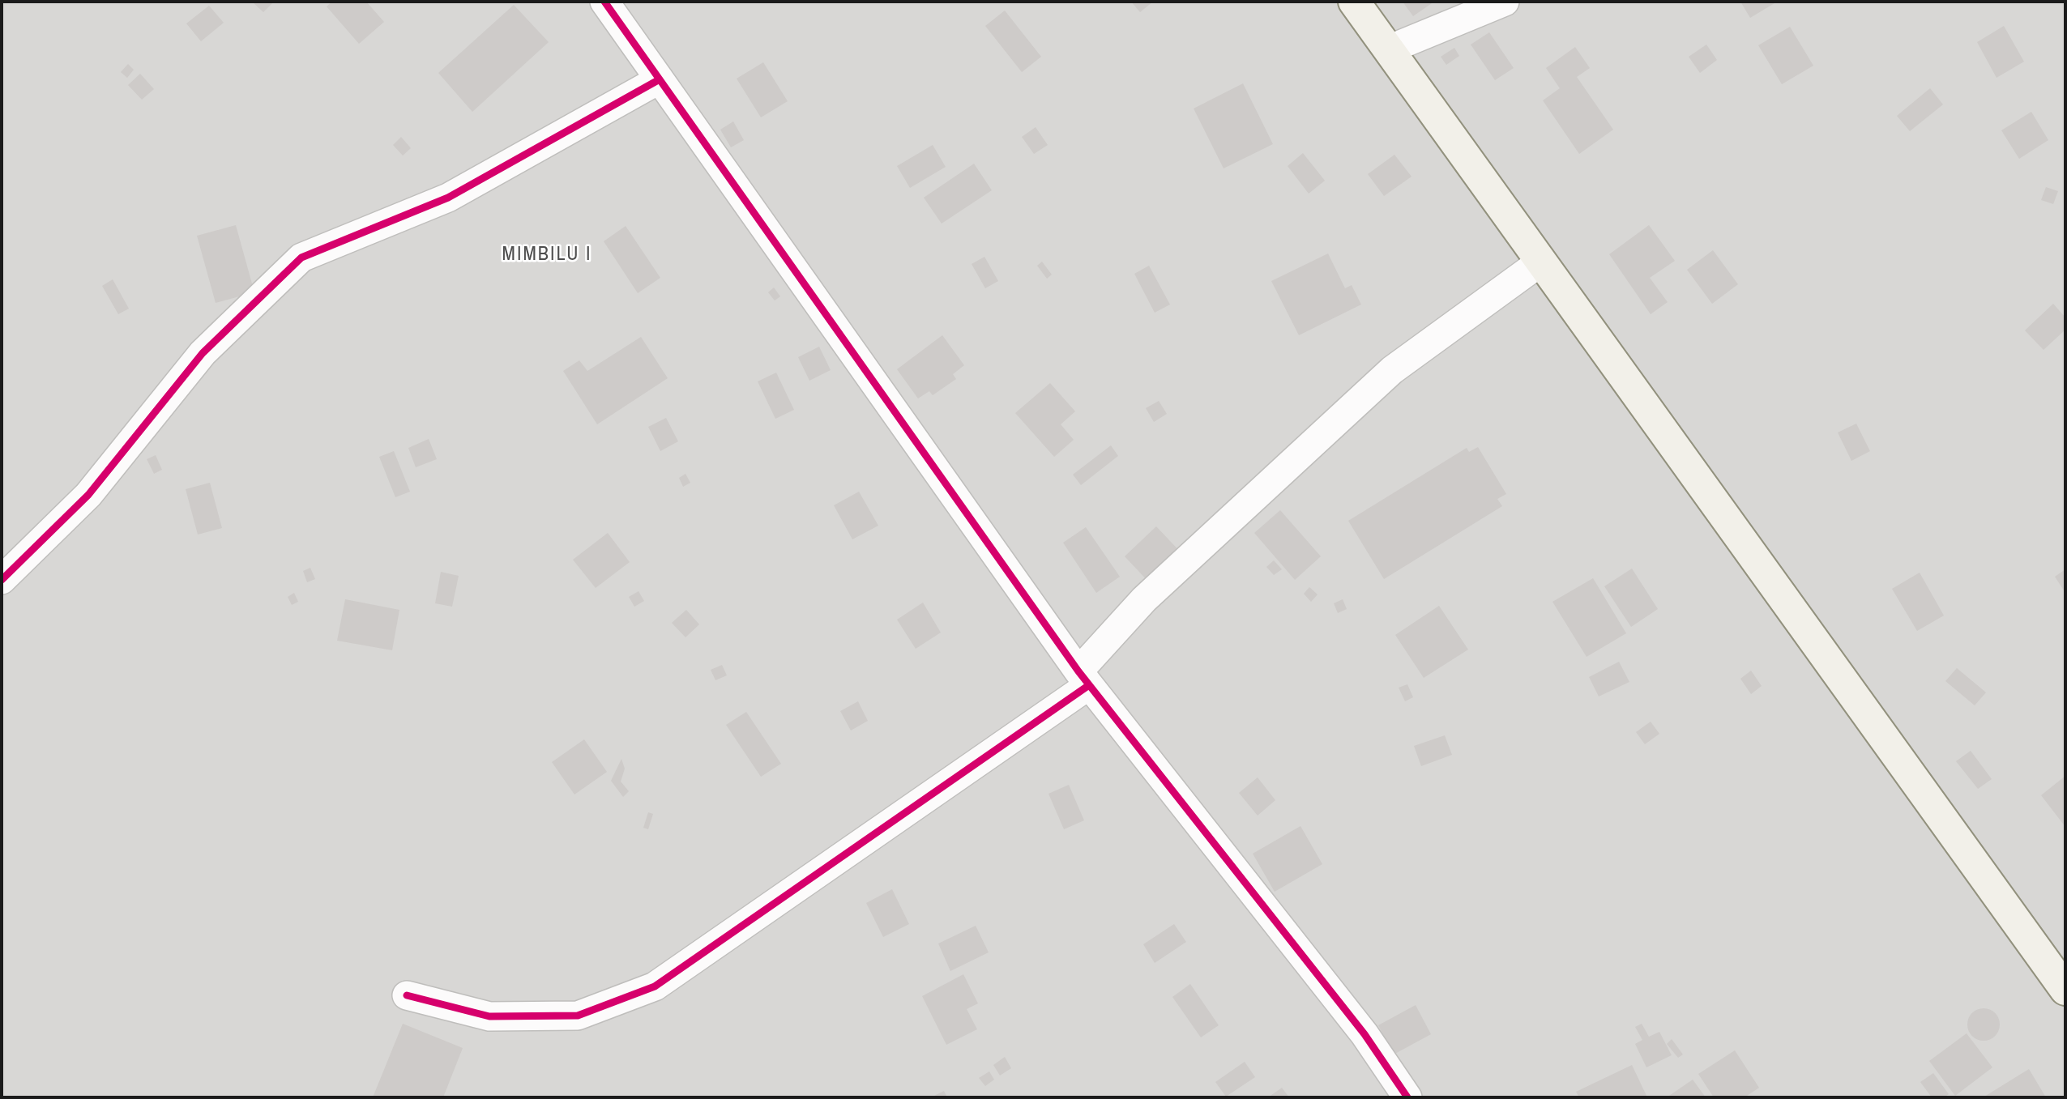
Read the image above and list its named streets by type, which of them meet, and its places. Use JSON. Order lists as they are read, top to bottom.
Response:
{
  "districts": ["MIMBILU I"]
}
